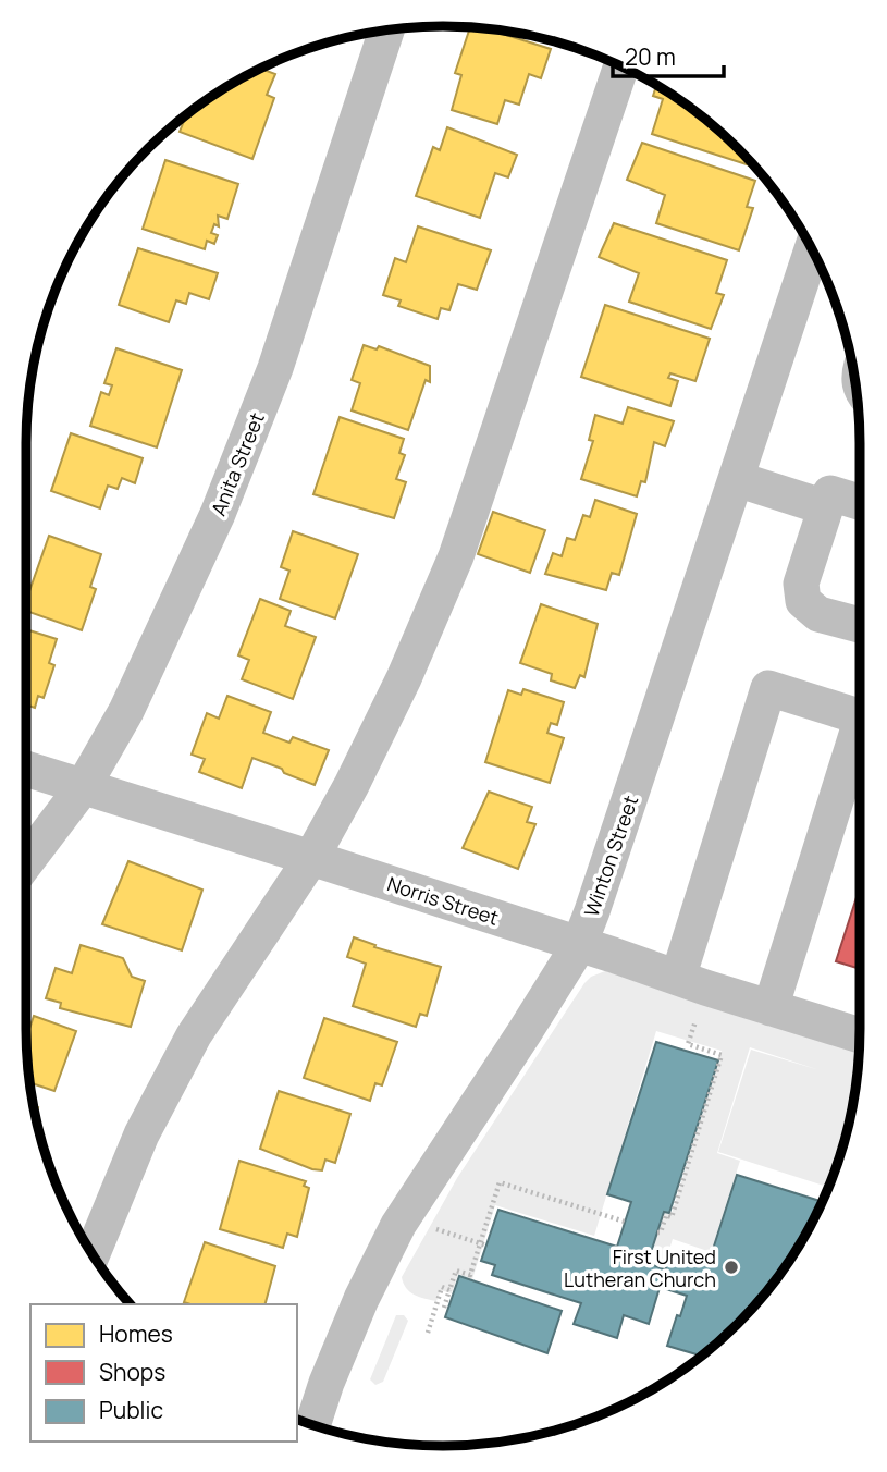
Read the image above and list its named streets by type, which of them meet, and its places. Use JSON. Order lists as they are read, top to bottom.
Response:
{
  "streets": {
    "street": ["Anita Street", "Winton Street", "Norris Street"]
  },
  "crossings": [
    ["Anita Street", "Norris Street"],
    ["Winton Street", "Norris Street"]
  ],
  "places": ["First United Lutheran Church"],
  "legend": ["Homes", "Shops", "Public"],
  "scale_bar": "20 m"
}
